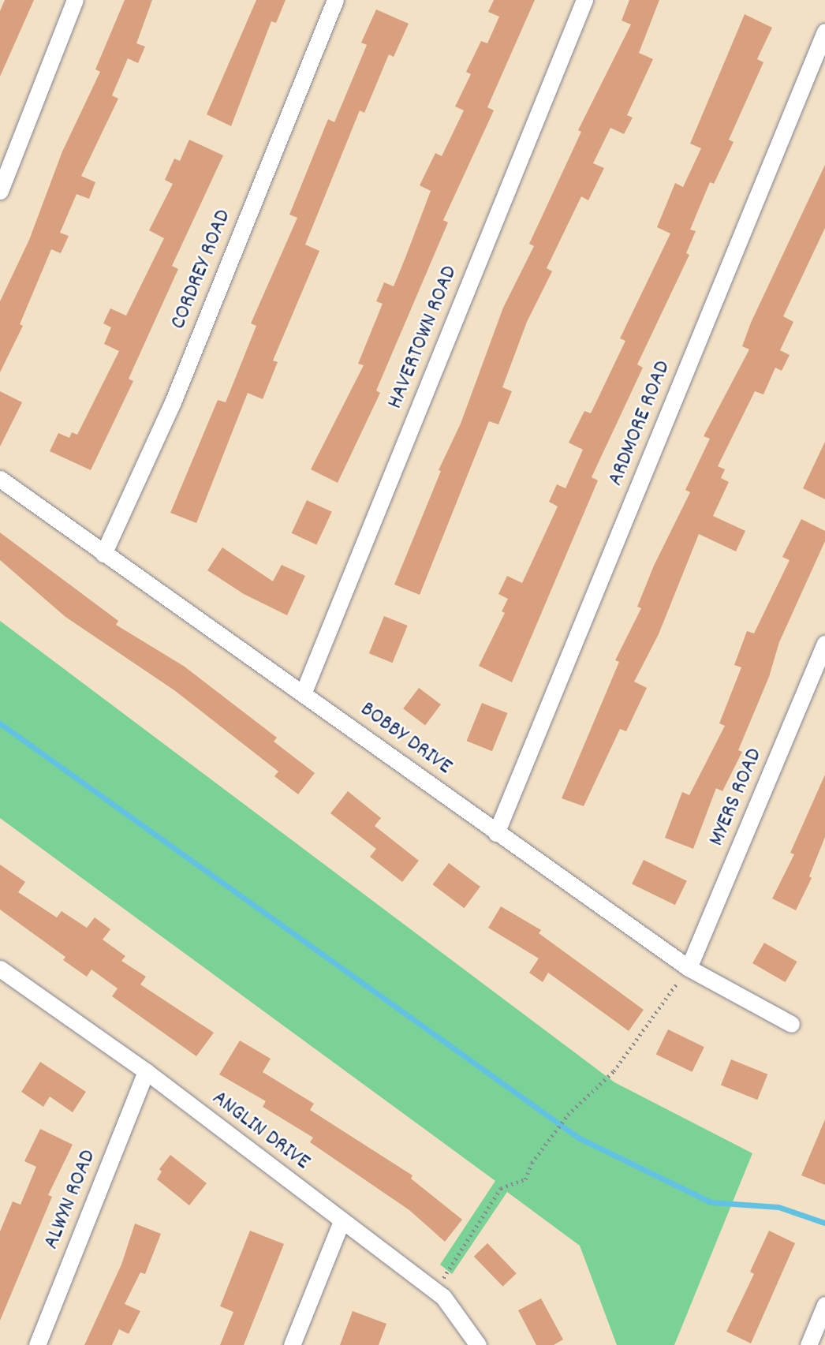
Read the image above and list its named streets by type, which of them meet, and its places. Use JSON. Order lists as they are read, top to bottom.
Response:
{
  "streets": {
    "street": [
      "CORDREY ROAD",
      "HAVERTOWN ROAD",
      "ARDMORE ROAD",
      "BOBBY DRIVE",
      "MYERS ROAD",
      "ANGLIN DRIVE",
      "ALWYN ROAD"
    ]
  },
  "crossings": [
    ["CORDREY ROAD", "BOBBY DRIVE"],
    ["HAVERTOWN ROAD", "BOBBY DRIVE"],
    ["ARDMORE ROAD", "BOBBY DRIVE"],
    ["BOBBY DRIVE", "MYERS ROAD"],
    ["ANGLIN DRIVE", "ALWYN ROAD"]
  ]
}
